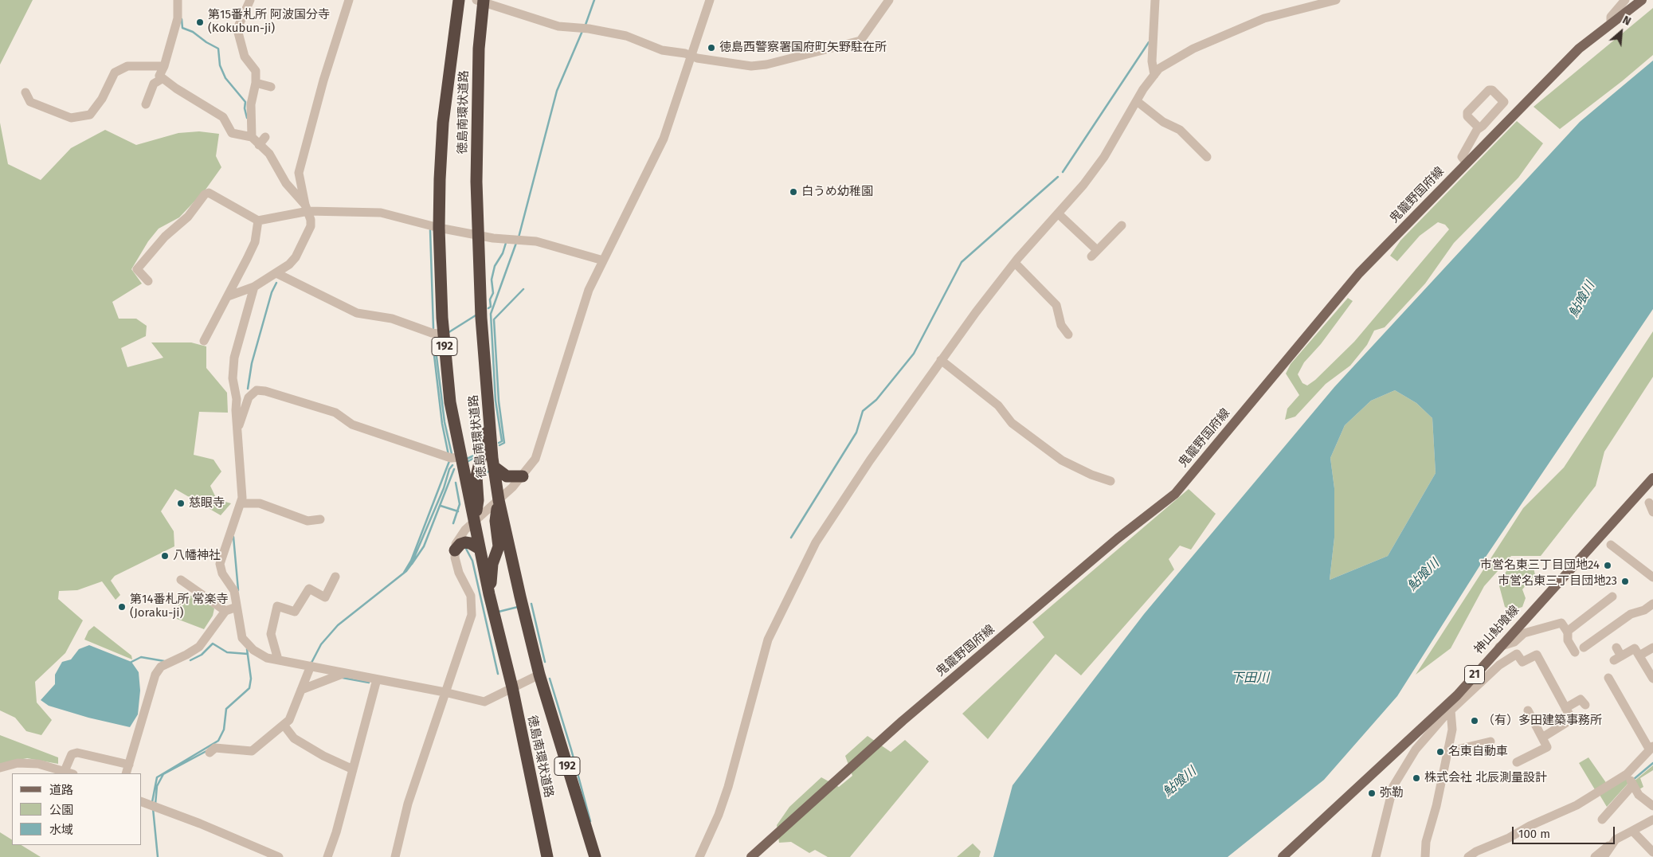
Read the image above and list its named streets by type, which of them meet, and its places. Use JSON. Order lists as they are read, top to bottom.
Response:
{
  "streets": {
    "highway": ["徳島南環状道路", "192"],
    "main road": ["鬼籠野国府線", "神山鮎喰線", "21"]
  },
  "water": ["鮎喰川", "下田川"],
  "places": [
    "第15番札所 阿波国分寺 (Kokubun-ji)",
    "徳島西警察署国府町矢野駐在所",
    "白うめ幼稚園",
    "慈眼寺",
    "八幡神社",
    "市営名東三丁目団地24",
    "市営名東三丁目団地23",
    "第14番札所 常楽寺 (Joraku-ji)",
    "（有）多田建築事務所",
    "名東自動車",
    "株式会社 北辰測量設計",
    "弥勒"
  ],
  "legend": ["道路", "公園", "水域"],
  "scale_bar": "100 m",
  "north": "top right"
}
